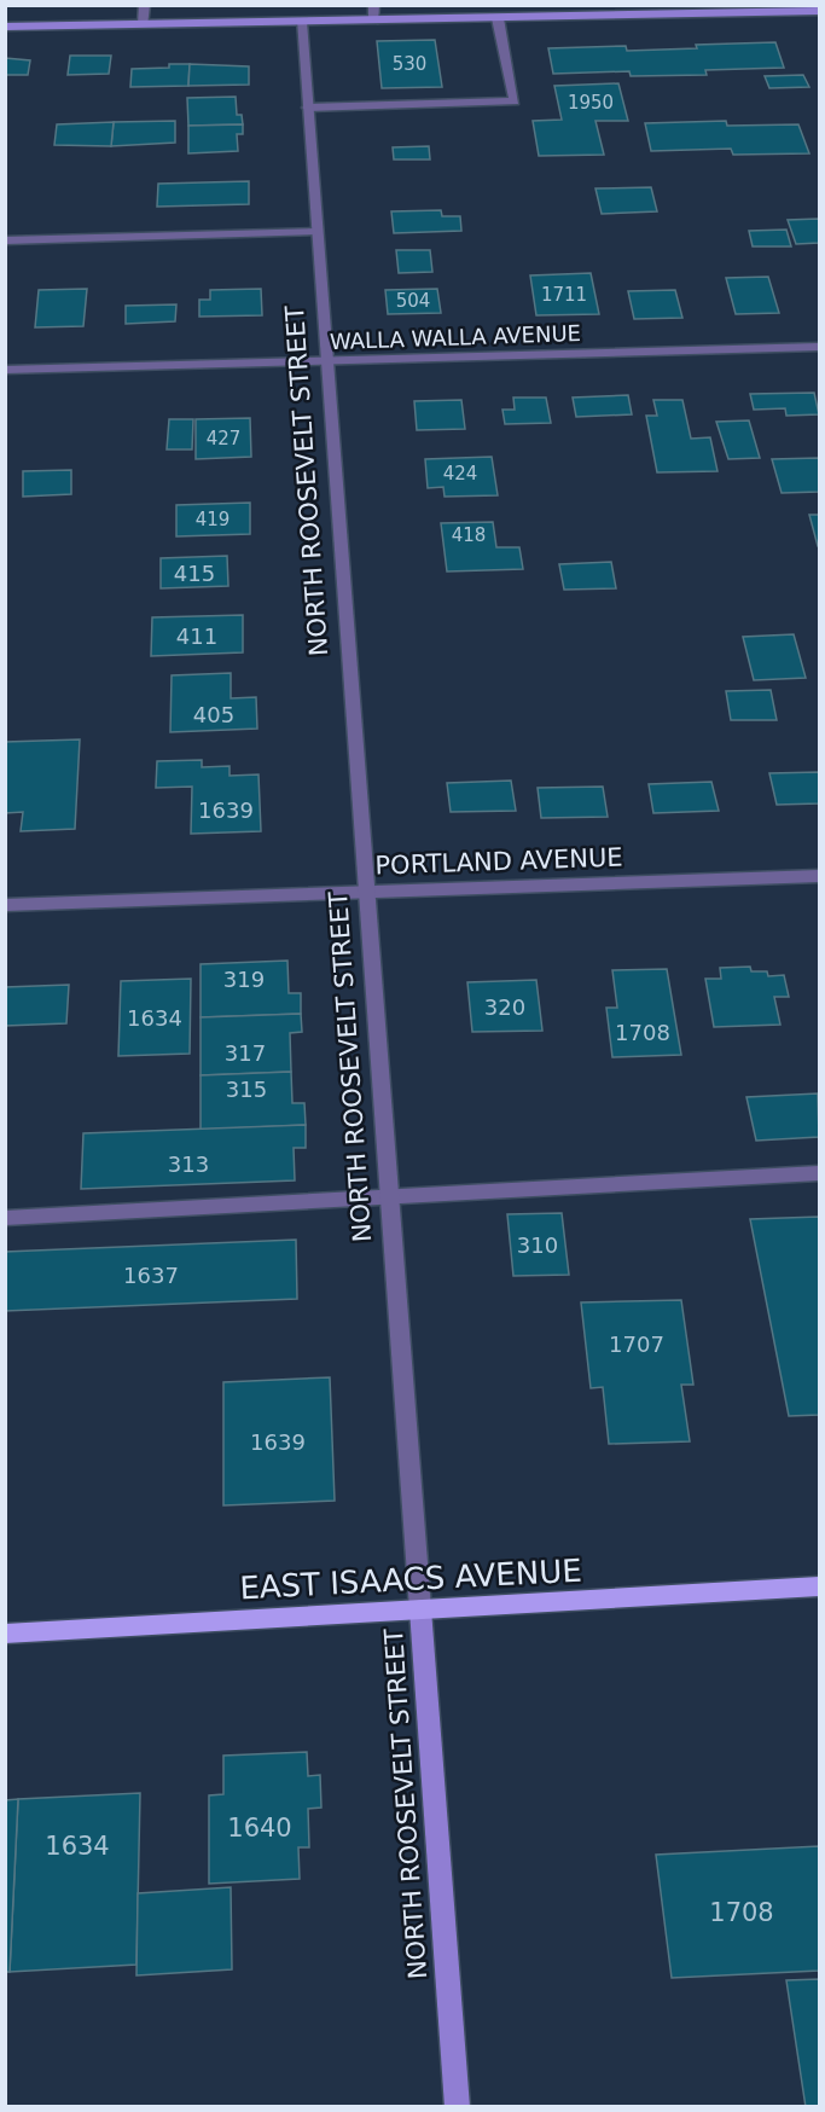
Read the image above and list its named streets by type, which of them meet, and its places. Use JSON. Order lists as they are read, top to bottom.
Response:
{
  "streets": {
    "main road": ["NORTH ROOSEVELT STREET", "EAST ISAACS AVENUE"],
    "street": ["WALLA WALLA AVENUE", "PORTLAND AVENUE"]
  },
  "crossings": [
    ["WALLA WALLA AVENUE", "NORTH ROOSEVELT STREET"],
    ["NORTH ROOSEVELT STREET", "PORTLAND AVENUE"],
    ["NORTH ROOSEVELT STREET", "EAST ISAACS AVENUE"]
  ],
  "house_numbers": [
    "530",
    "1950",
    "1711",
    "504",
    "427",
    "424",
    "419",
    "418",
    "415",
    "411",
    "405",
    "1639",
    "319",
    "320",
    "1634",
    "1708",
    "317",
    "315",
    "313",
    "310",
    "1637",
    "1707",
    "1639",
    "1640",
    "1634",
    "1708"
  ]
}
